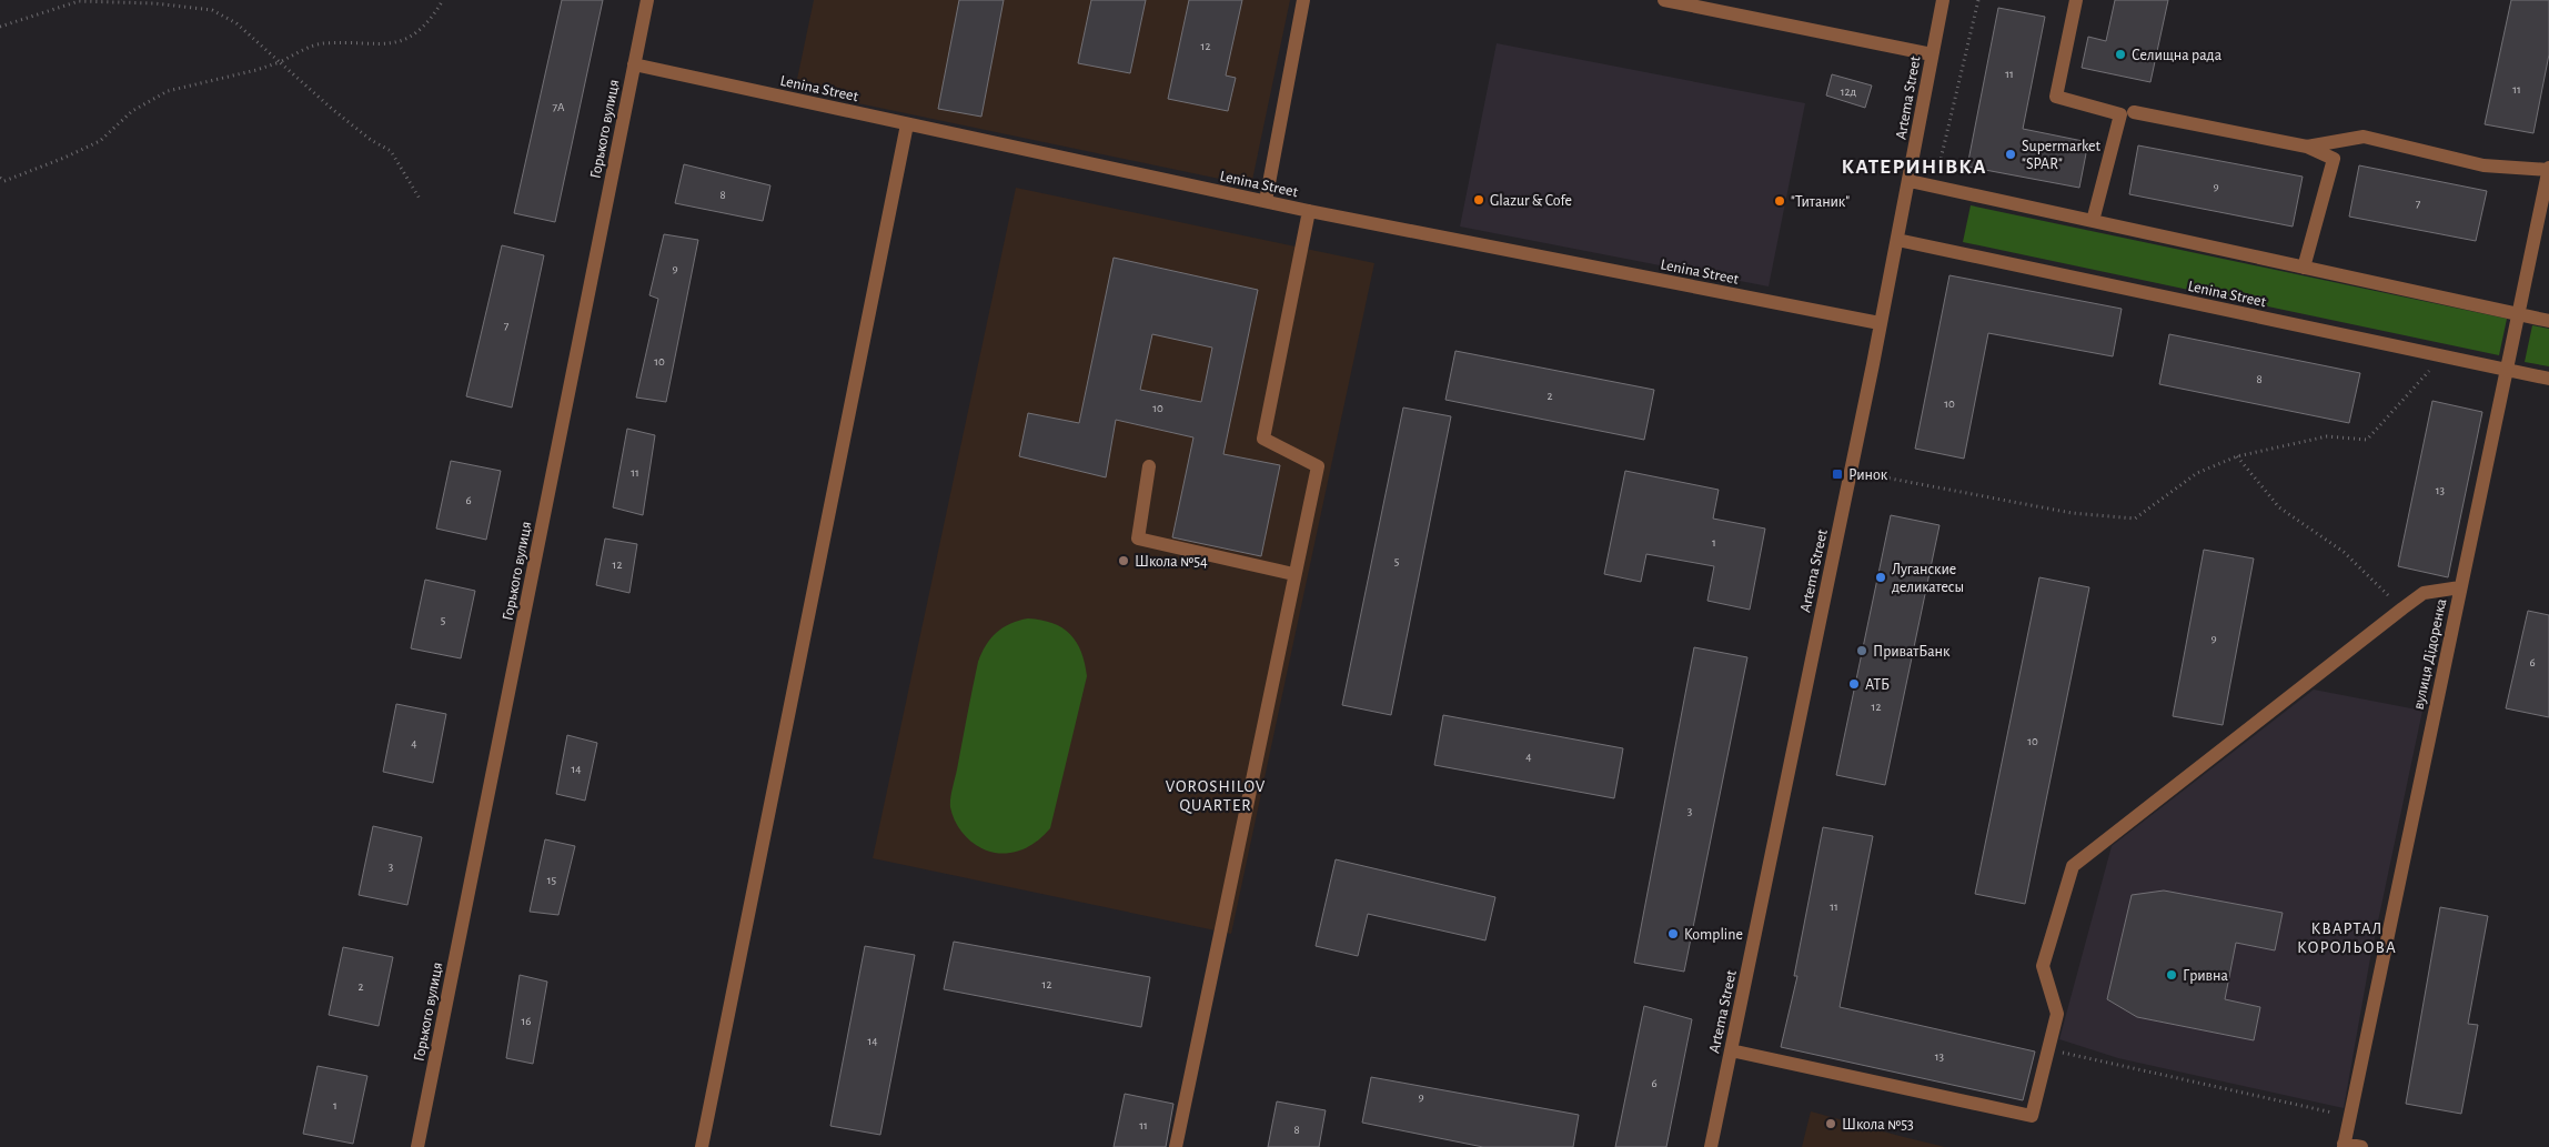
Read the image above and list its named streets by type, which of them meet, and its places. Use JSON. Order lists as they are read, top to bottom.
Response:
{
  "streets": {
    "street": [
      "Lenina Street",
      "Artema Street",
      "Горького вулиця",
      "вулиця Дідоренка"
    ]
  },
  "crossings": [
    ["Lenina Street", "Artema Street"],
    ["Lenina Street", "Горького вулиця"],
    ["Lenina Street", "вулиця Дідоренка"]
  ],
  "districts": ["КАТЕРИНІВКА", "VOROSHILOV QUARTER", "КВАРТАЛ КОРОЛЬОВА"],
  "places": {
    "other": [
      "Селищна рада",
      "Supermarket \"SPAR\"",
      "Glazur & Cofe",
      "\"Титаник\"",
      "Школа №54",
      "Луганские деликатесы",
      "ПриватБанк",
      "АТБ",
      "Kompline",
      "Гривна",
      "Школа №53"
    ],
    "transit": ["Ринок"]
  },
  "house_numbers": [
    "12",
    "11",
    "11",
    "12д",
    "7А",
    "9",
    "8",
    "7",
    "9",
    "7",
    "10",
    "8",
    "2",
    "10",
    "10",
    "11",
    "13",
    "6",
    "1",
    "5",
    "12",
    "5",
    "9",
    "6",
    "12",
    "10",
    "4",
    "4",
    "14",
    "3",
    "3",
    "15",
    "11",
    "12",
    "2",
    "16",
    "14",
    "13",
    "6",
    "9",
    "1",
    "11",
    "8"
  ]
}
